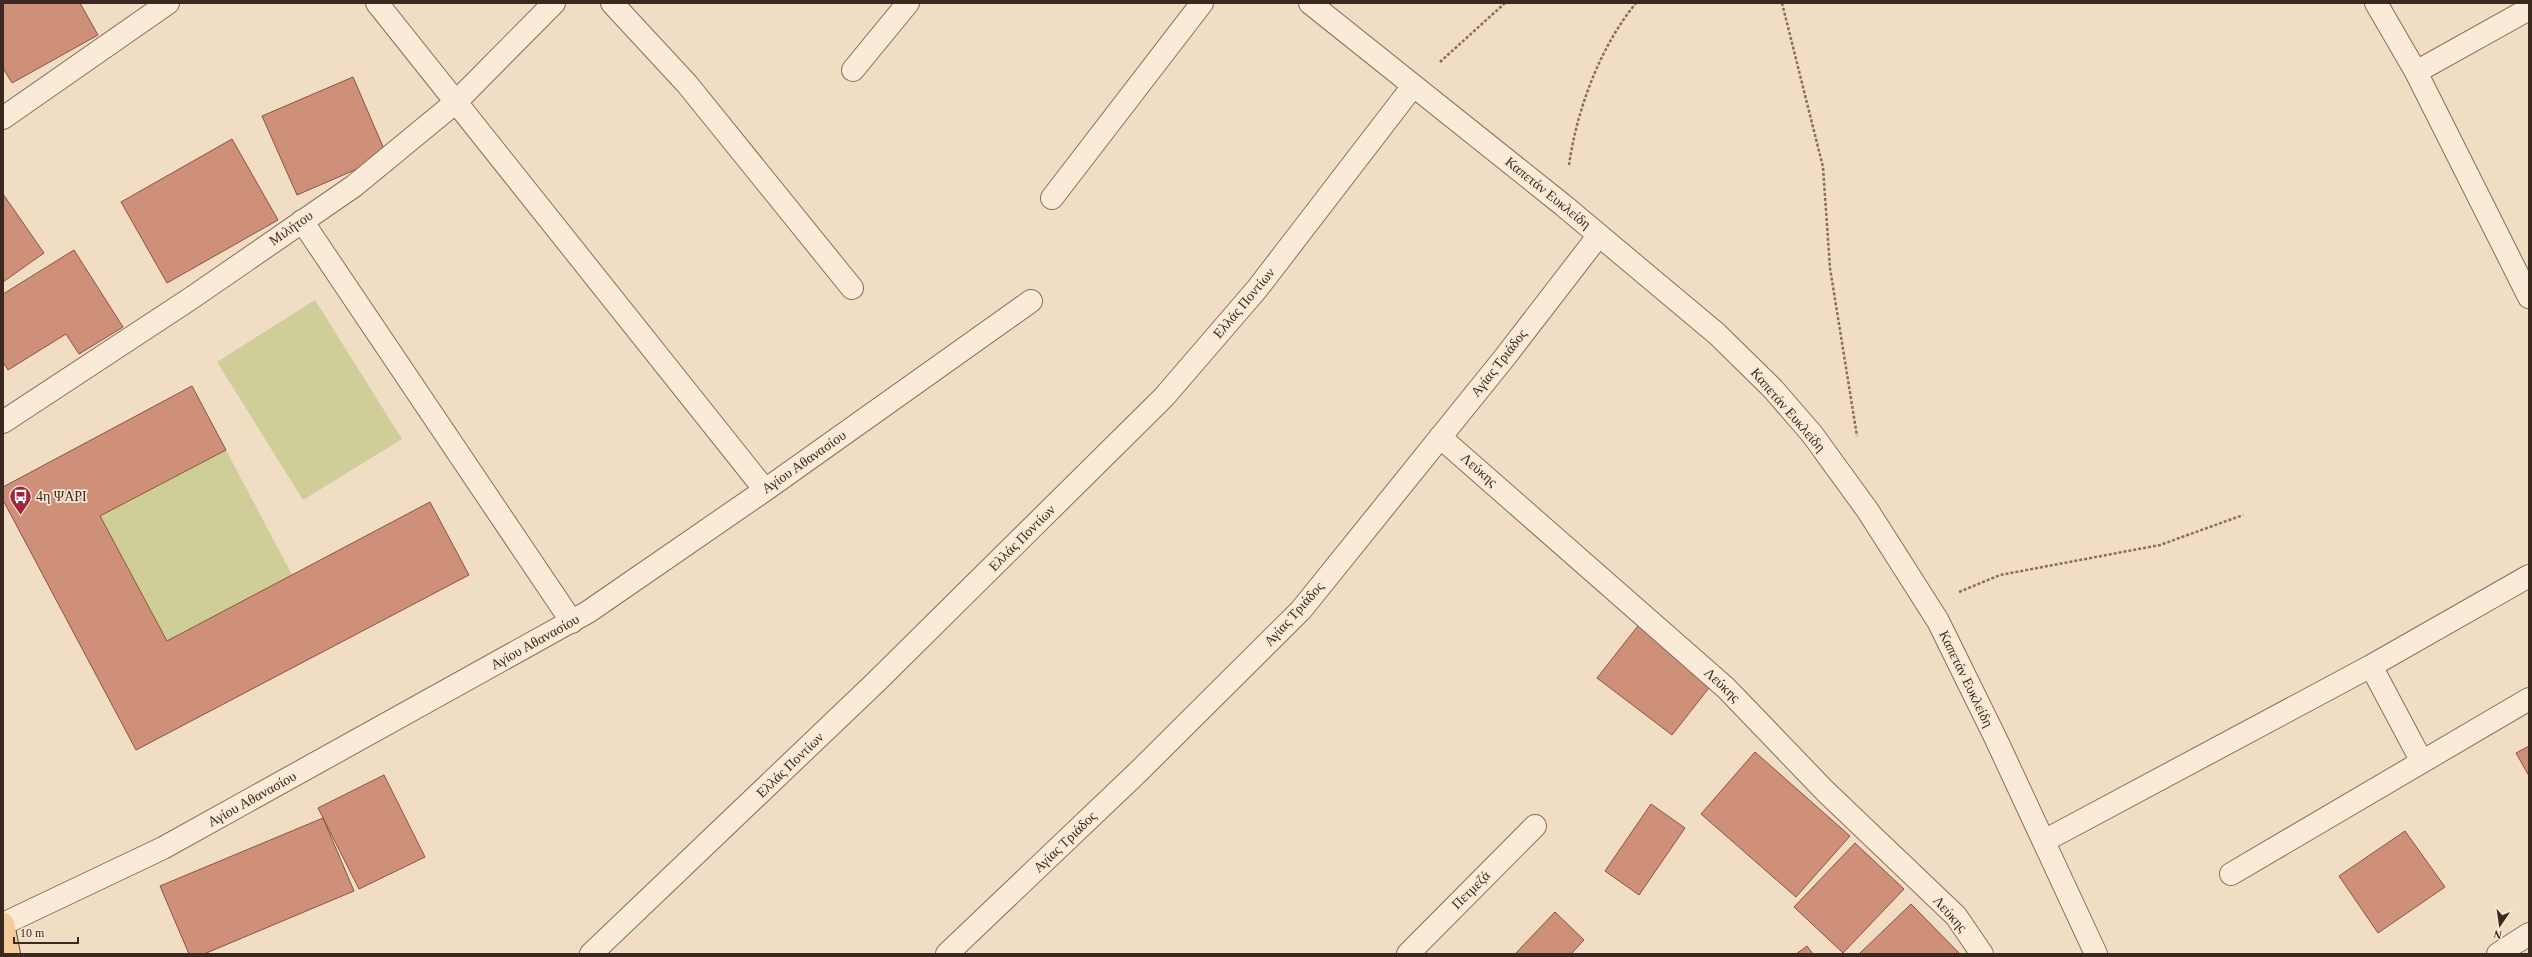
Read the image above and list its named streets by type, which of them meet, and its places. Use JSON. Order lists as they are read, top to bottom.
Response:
{
  "streets": {
    "street": [
      "Καπετάν Ευκλείδη",
      "Μιλήτου",
      "Ελλάς Ποντίων",
      "Αγίας Τριάδος",
      "Αγίου Αθανασίου",
      "Λεύκης",
      "Πετμεζά"
    ]
  },
  "crossings": [
    ["Καπετάν Ευκλείδη", "Ελλάς Ποντίων"],
    ["Καπετάν Ευκλείδη", "Αγίας Τριάδος"],
    ["Αγίας Τριάδος", "Λεύκης"]
  ],
  "places": {
    "bus stop": ["4η ΨΑΡΙ"]
  },
  "scale_bar": "10 m",
  "north": "bottom"
}
